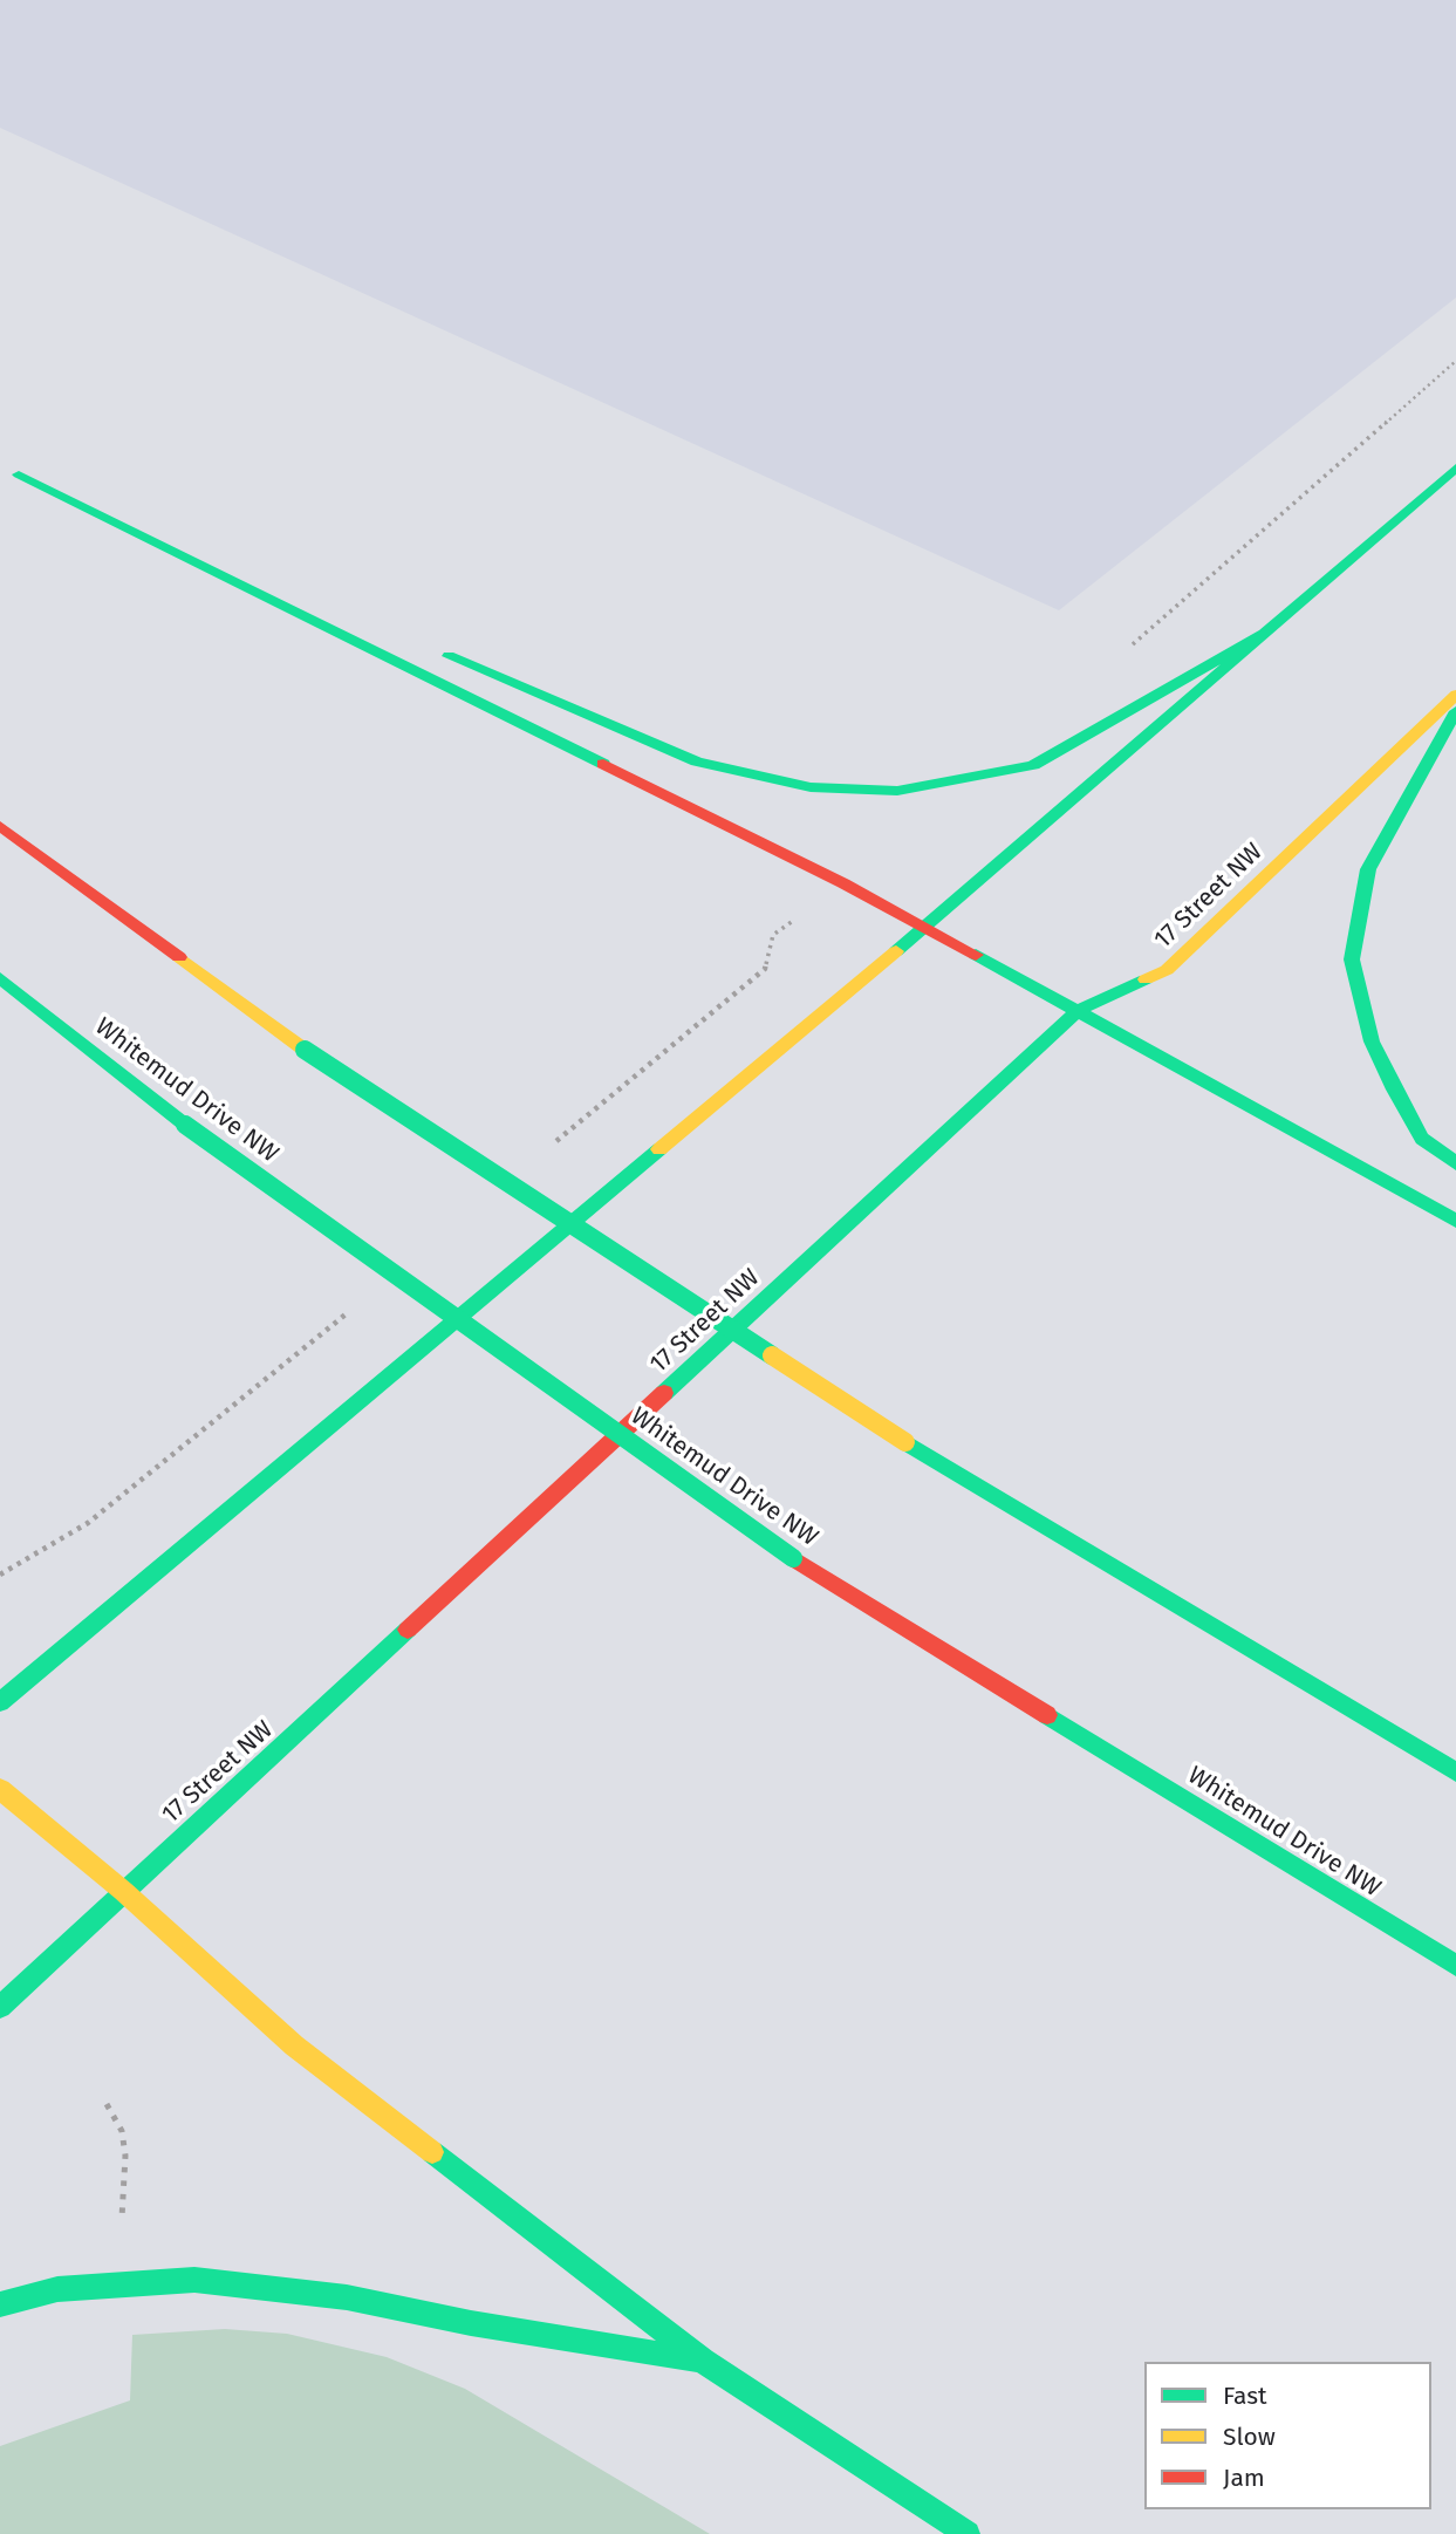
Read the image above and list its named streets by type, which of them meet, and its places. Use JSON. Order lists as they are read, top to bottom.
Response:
{
  "streets": {
    "main road": ["17 Street NW", "Whitemud Drive NW"]
  },
  "legend": ["Fast", "Slow", "Jam"]
}
